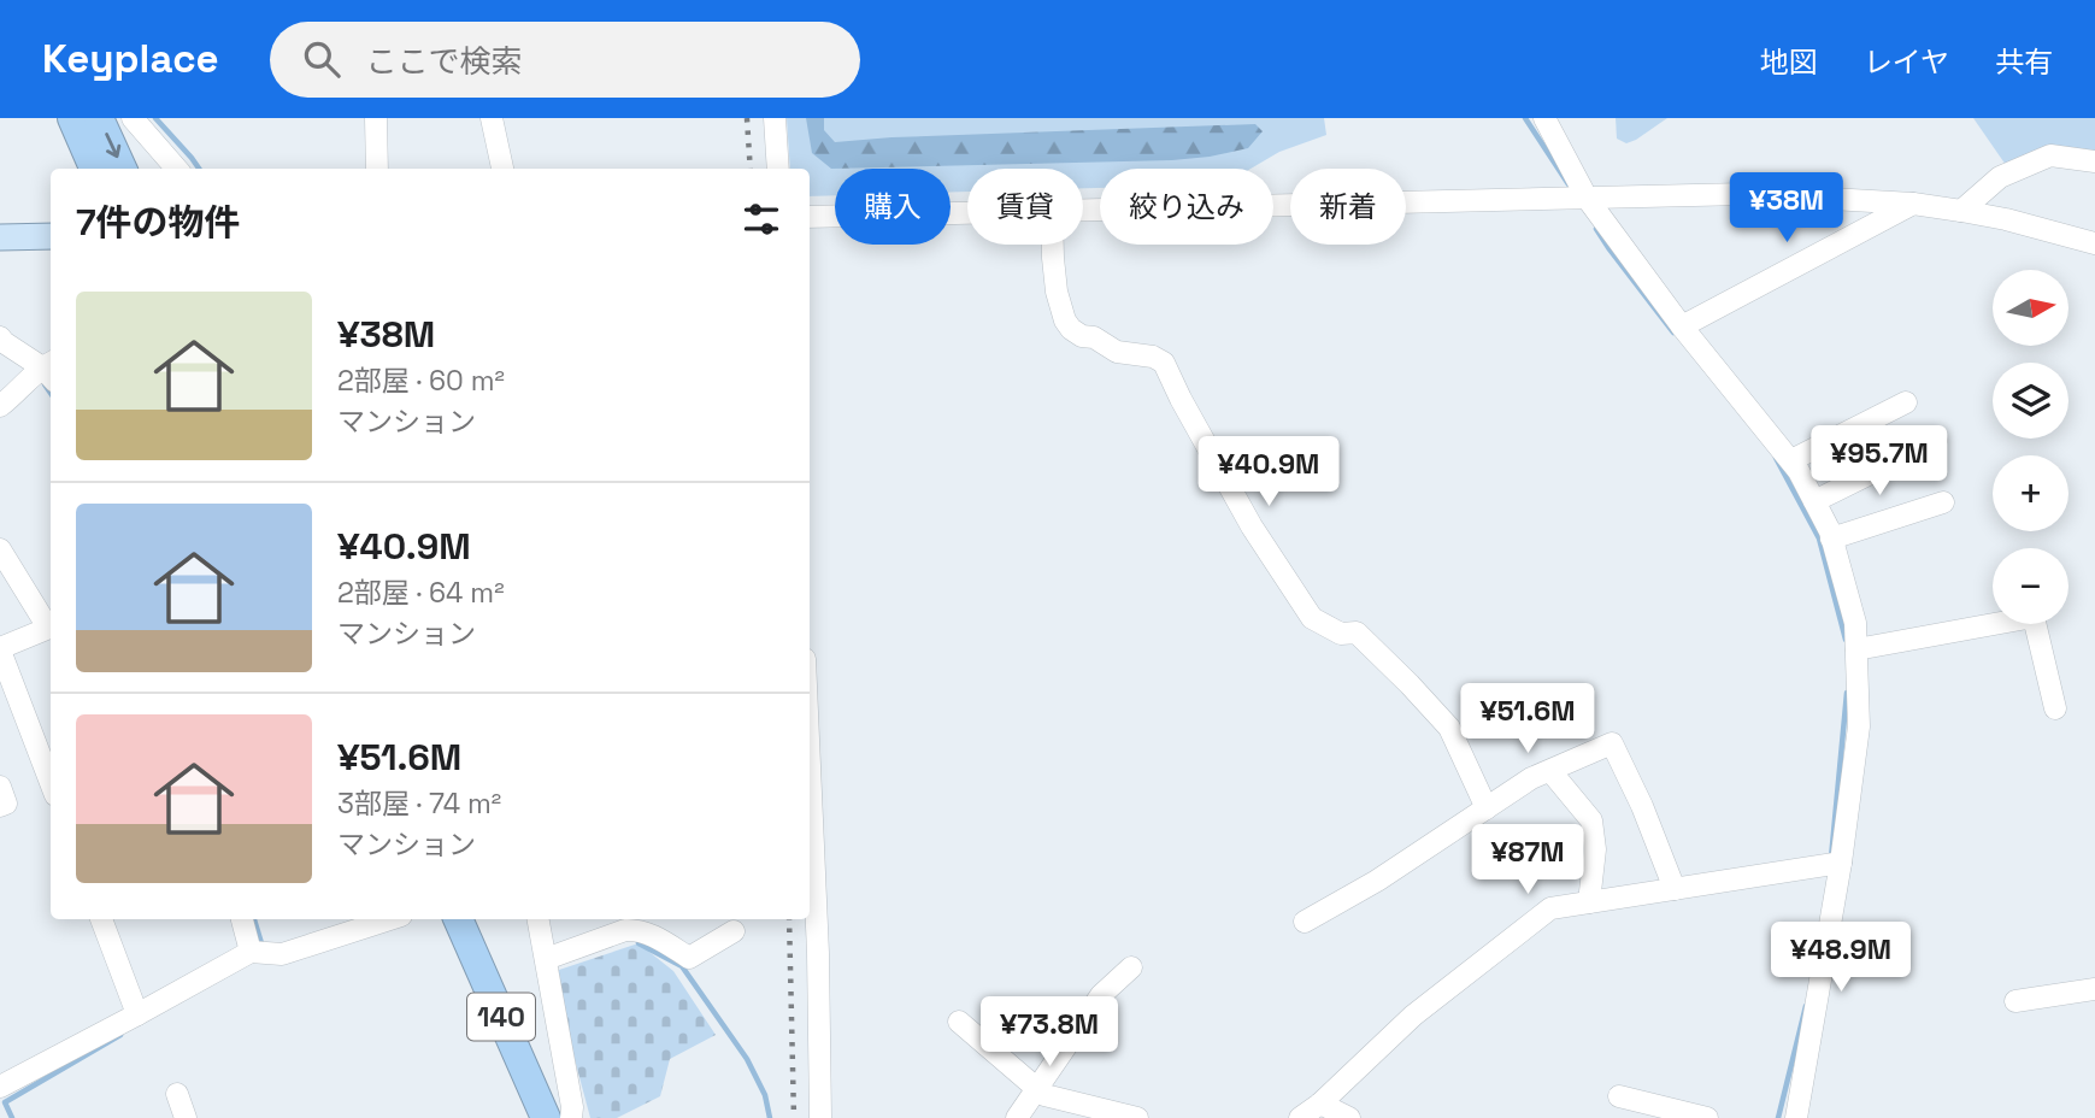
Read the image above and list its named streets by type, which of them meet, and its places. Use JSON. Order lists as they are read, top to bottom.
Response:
{
  "streets": {
    "highway": ["140"]
  },
  "north": "right",
  "page": {
    "header": "Keyplace",
    "search": "ここで検索",
    "nav": ["地図", "レイヤ", "共有"],
    "chip": [
      "購入",
      "賃貸",
      "絞り込み",
      "新着"
    ],
    "heading": "7件の物件",
    "price": [
      "¥38M",
      "¥95.7M",
      "¥40.9M",
      "¥51.6M",
      "¥87M",
      "¥48.9M",
      "¥73.8M"
    ],
    "map_buttons": ["+", "−"],
    "list": [
      {
        "name": "¥38M",
        "note": "2部屋 · 60 m² · マンション"
      },
      {
        "name": "¥40.9M",
        "note": "2部屋 · 64 m² · マンション"
      },
      {
        "name": "¥51.6M",
        "note": "3部屋 · 74 m² · マンション"
      }
    ]
  }
}
